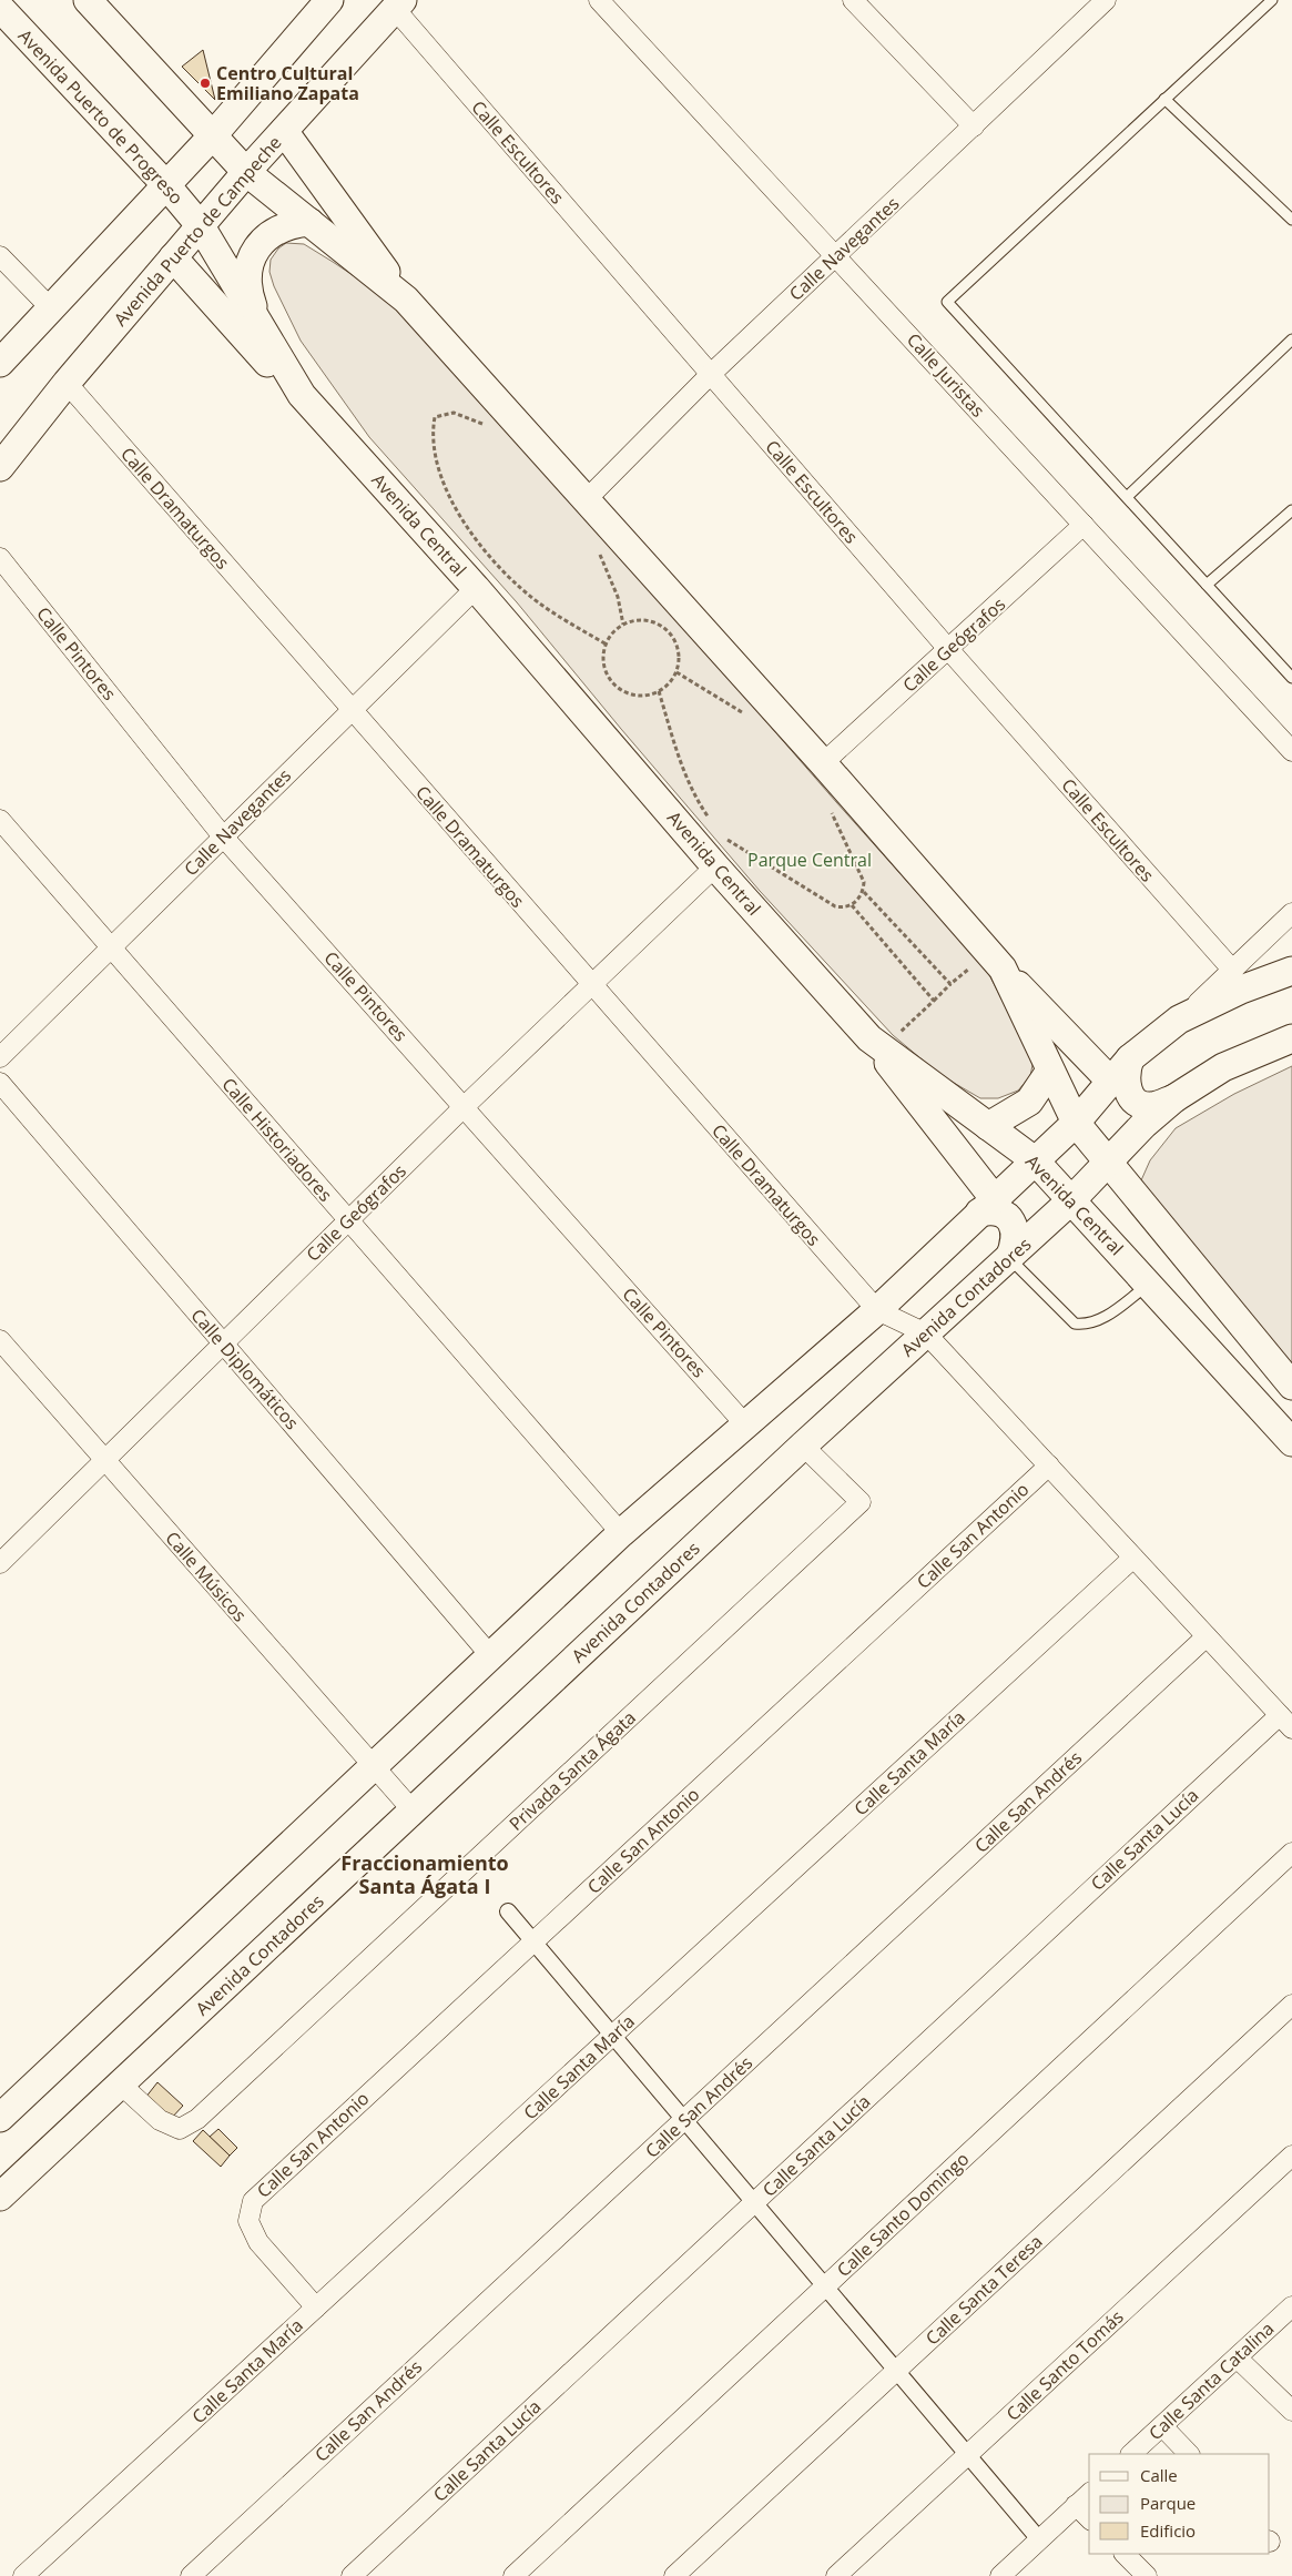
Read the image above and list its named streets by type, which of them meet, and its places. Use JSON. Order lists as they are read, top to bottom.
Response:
{
  "streets": {
    "main road": [
      "Avenida Puerto de Progreso",
      "Avenida Puerto de Campeche",
      "Avenida Central",
      "Avenida Contadores"
    ],
    "street": [
      "Calle Escultores",
      "Calle Navegantes",
      "Calle Juristas",
      "Calle Dramaturgos",
      "Calle Geógrafos",
      "Calle Pintores",
      "Calle Historiadores",
      "Calle Diplomáticos",
      "Calle San Antonio",
      "Calle Músicos",
      "Calle Santa María",
      "Privada Santa Ágata",
      "Calle San Andrés",
      "Calle Santa Lucía",
      "Calle Santo Domingo",
      "Calle Santa Teresa",
      "Calle Santo Tomás",
      "Calle Santa Catalina"
    ]
  },
  "crossings": [
    ["Avenida Puerto de Progreso", "Avenida Puerto de Campeche"],
    ["Avenida Puerto de Progreso", "Avenida Central"],
    ["Calle Escultores", "Avenida Puerto de Campeche"],
    ["Calle Escultores", "Calle Navegantes"],
    ["Calle Escultores", "Calle Geógrafos"],
    ["Avenida Puerto de Campeche", "Calle Dramaturgos"],
    ["Avenida Puerto de Campeche", "Avenida Central"],
    ["Calle Navegantes", "Calle Juristas"],
    ["Calle Navegantes", "Calle Dramaturgos"],
    ["Calle Navegantes", "Avenida Central"],
    ["Calle Navegantes", "Calle Pintores"],
    ["Calle Navegantes", "Calle Historiadores"],
    ["Calle Juristas", "Calle Geógrafos"],
    ["Calle Dramaturgos", "Calle Geógrafos"],
    ["Avenida Central", "Calle Geógrafos"],
    ["Avenida Central", "Avenida Contadores"],
    ["Calle Geógrafos", "Calle Pintores"],
    ["Calle Geógrafos", "Calle Historiadores"],
    ["Calle Geógrafos", "Calle Diplomáticos"],
    ["Calle Geógrafos", "Calle Músicos"],
    ["Avenida Contadores", "Calle Músicos"],
    ["Avenida Contadores", "Privada Santa Ágata"],
    ["Calle San Antonio", "Calle Santa María"]
  ],
  "districts": ["Fraccionamiento Santa Ágata I"],
  "parks": ["Parque Central"],
  "places": ["Centro Cultural Emiliano Zapata"],
  "legend": ["Calle", "Parque", "Edificio"]
}
